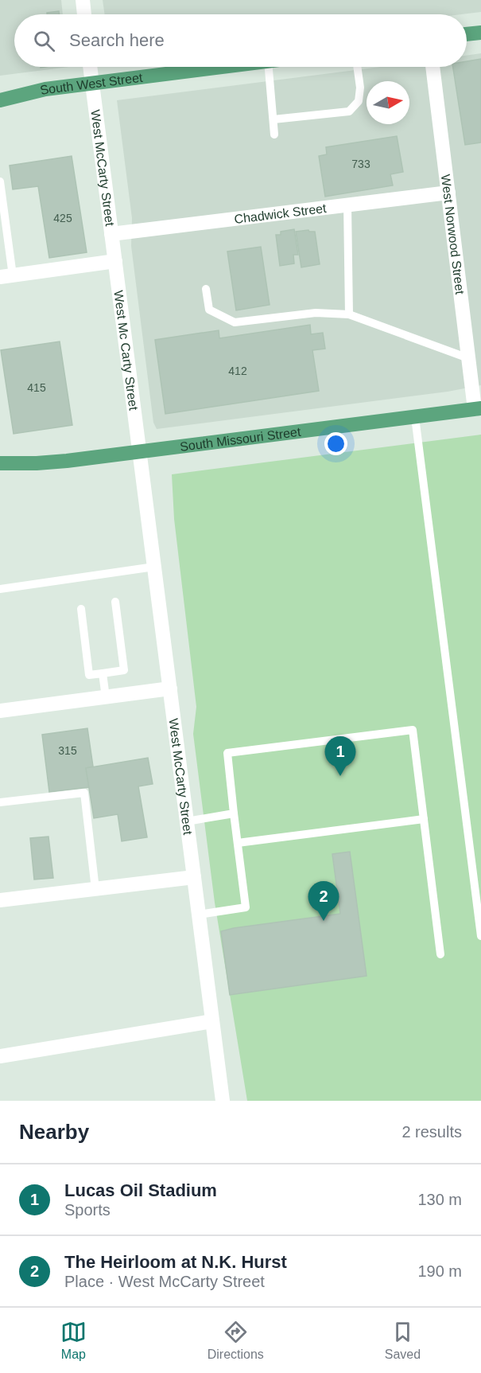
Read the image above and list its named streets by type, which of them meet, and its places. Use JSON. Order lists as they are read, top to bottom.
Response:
{
  "streets": {
    "main road": ["South West Street", "South Missouri Street"],
    "street": [
      "West McCarty Street",
      "Chadwick Street",
      "West Norwood Street",
      "West Mc Carty Street"
    ]
  },
  "crossings": [
    ["South West Street", "West McCarty Street"],
    ["West McCarty Street", "Chadwick Street"],
    ["West McCarty Street", "West Mc Carty Street"],
    ["West McCarty Street", "South Missouri Street"],
    ["Chadwick Street", "West Norwood Street"],
    ["West Norwood Street", "South Missouri Street"],
    ["West Mc Carty Street", "South Missouri Street"]
  ],
  "house_numbers": [
    "733",
    "425",
    "412",
    "415",
    "315"
  ],
  "north": "right",
  "page": {
    "search": "Search here",
    "pins": ["1", "2"],
    "heading": ["Nearby", "2 results"],
    "list": [
      {
        "mark": "1",
        "name": "Lucas Oil Stadium",
        "note": "Sports",
        "value": "130 m"
      },
      {
        "mark": "2",
        "name": "The Heirloom at N.K. Hurst",
        "note": "Place · West McCarty Street",
        "value": "190 m"
      }
    ],
    "nav": ["Map", "Directions", "Saved"]
  }
}
